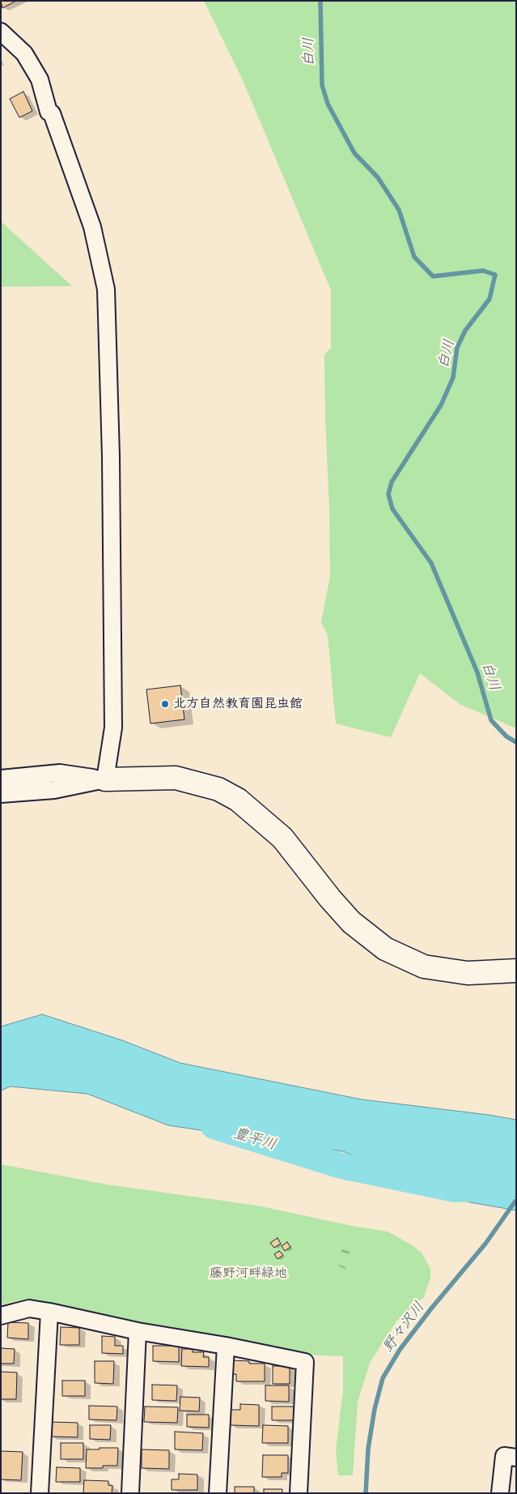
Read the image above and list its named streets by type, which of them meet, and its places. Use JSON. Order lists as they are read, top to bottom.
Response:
{
  "water": ["白川", "豊平川", "野々沢川"],
  "parks": ["藤野河畔緑地"],
  "places": ["北方自然教育園昆虫館"]
}
